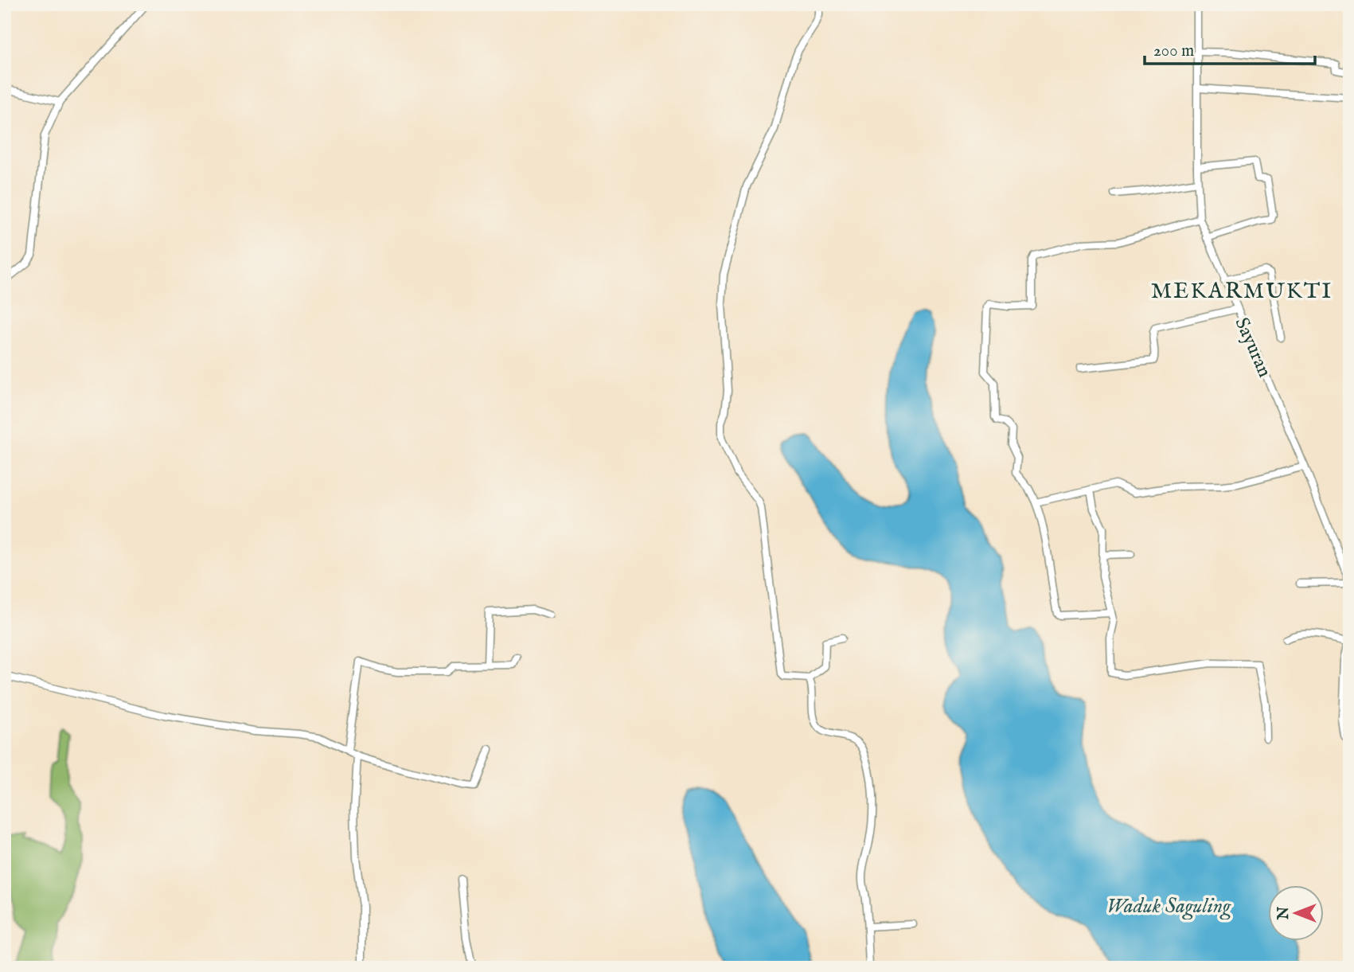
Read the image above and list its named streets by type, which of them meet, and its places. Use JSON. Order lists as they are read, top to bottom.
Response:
{
  "streets": {
    "street": ["Sayuran"]
  },
  "districts": ["MEKARMUKTI"],
  "water": ["Waduk Saguling"],
  "scale_bar": "200 m",
  "north": "left"
}
